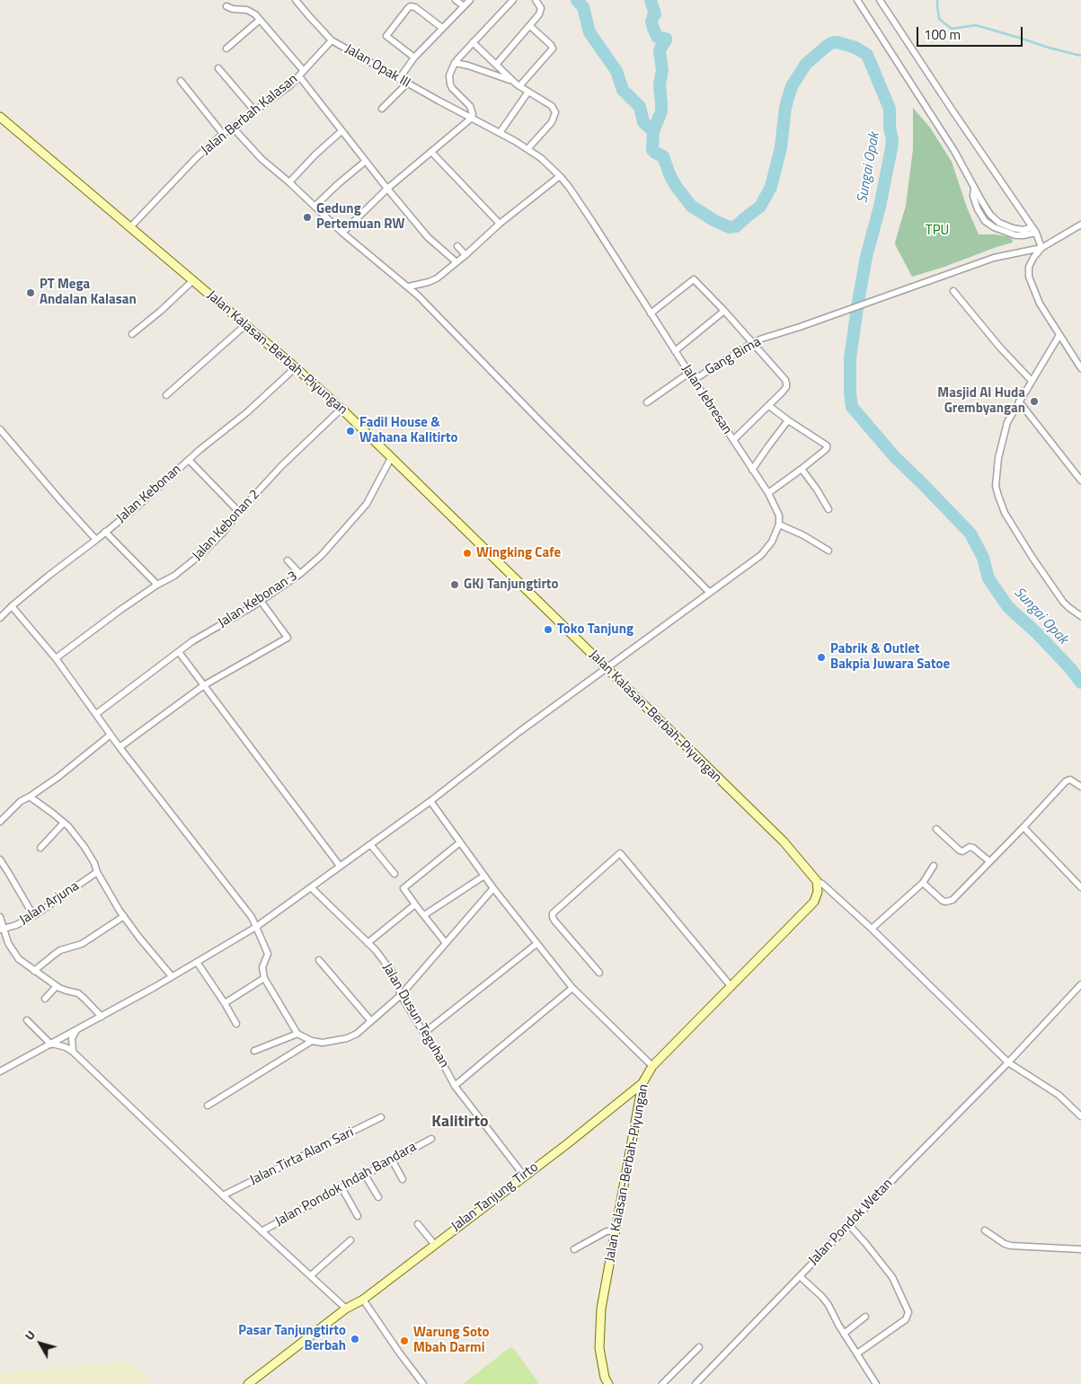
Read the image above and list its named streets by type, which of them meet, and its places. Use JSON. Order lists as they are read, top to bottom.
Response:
{
  "streets": {
    "street": [
      "Jalan Opak III",
      "Jalan Berbah Kalasan",
      "Jalan Kalasan-Berbah-Piyungan",
      "Gang Bima",
      "Jalan Jebresan",
      "Jalan Kebonan",
      "Jalan Kebonan 2",
      "Jalan Kebonan 3",
      "Jalan Arjuna",
      "Jalan Dusun Teguhan",
      "Jalan Tirta Alam Sari",
      "Jalan Pondok Indah Bandara",
      "Jalan Tanjung Tirto",
      "Jalan Pondok Wetan"
    ]
  },
  "crossings": [
    ["Jalan Opak III", "Jalan Berbah Kalasan"],
    ["Jalan Opak III", "Jalan Jebresan"],
    ["Jalan Berbah Kalasan", "Jalan Kalasan-Berbah-Piyungan"],
    ["Jalan Kalasan-Berbah-Piyungan", "Jalan Kebonan"],
    ["Jalan Kalasan-Berbah-Piyungan", "Jalan Kebonan 2"],
    ["Jalan Kalasan-Berbah-Piyungan", "Jalan Kebonan 3"],
    ["Jalan Kalasan-Berbah-Piyungan", "Jalan Tanjung Tirto"],
    ["Gang Bima", "Jalan Jebresan"],
    ["Jalan Dusun Teguhan", "Jalan Tanjung Tirto"]
  ],
  "districts": ["Kalitirto"],
  "water": ["Sungai Opak"],
  "parks": ["TPU"],
  "places": [
    "Gedung Pertemuan RW",
    "PT Mega Andalan Kalasan",
    "Masjid Al Huda Grembyangan",
    "Fadil House & Wahana Kalitirto",
    "Wingking Cafe",
    "GKJ Tanjungtirto",
    "Toko Tanjung",
    "Pabrik & Outlet Bakpia Juwara Satoe",
    "Pasar Tanjungtirto Berbah",
    "Warung Soto Mbah Darmi"
  ],
  "scale_bar": "100 m",
  "north": "top left"
}
